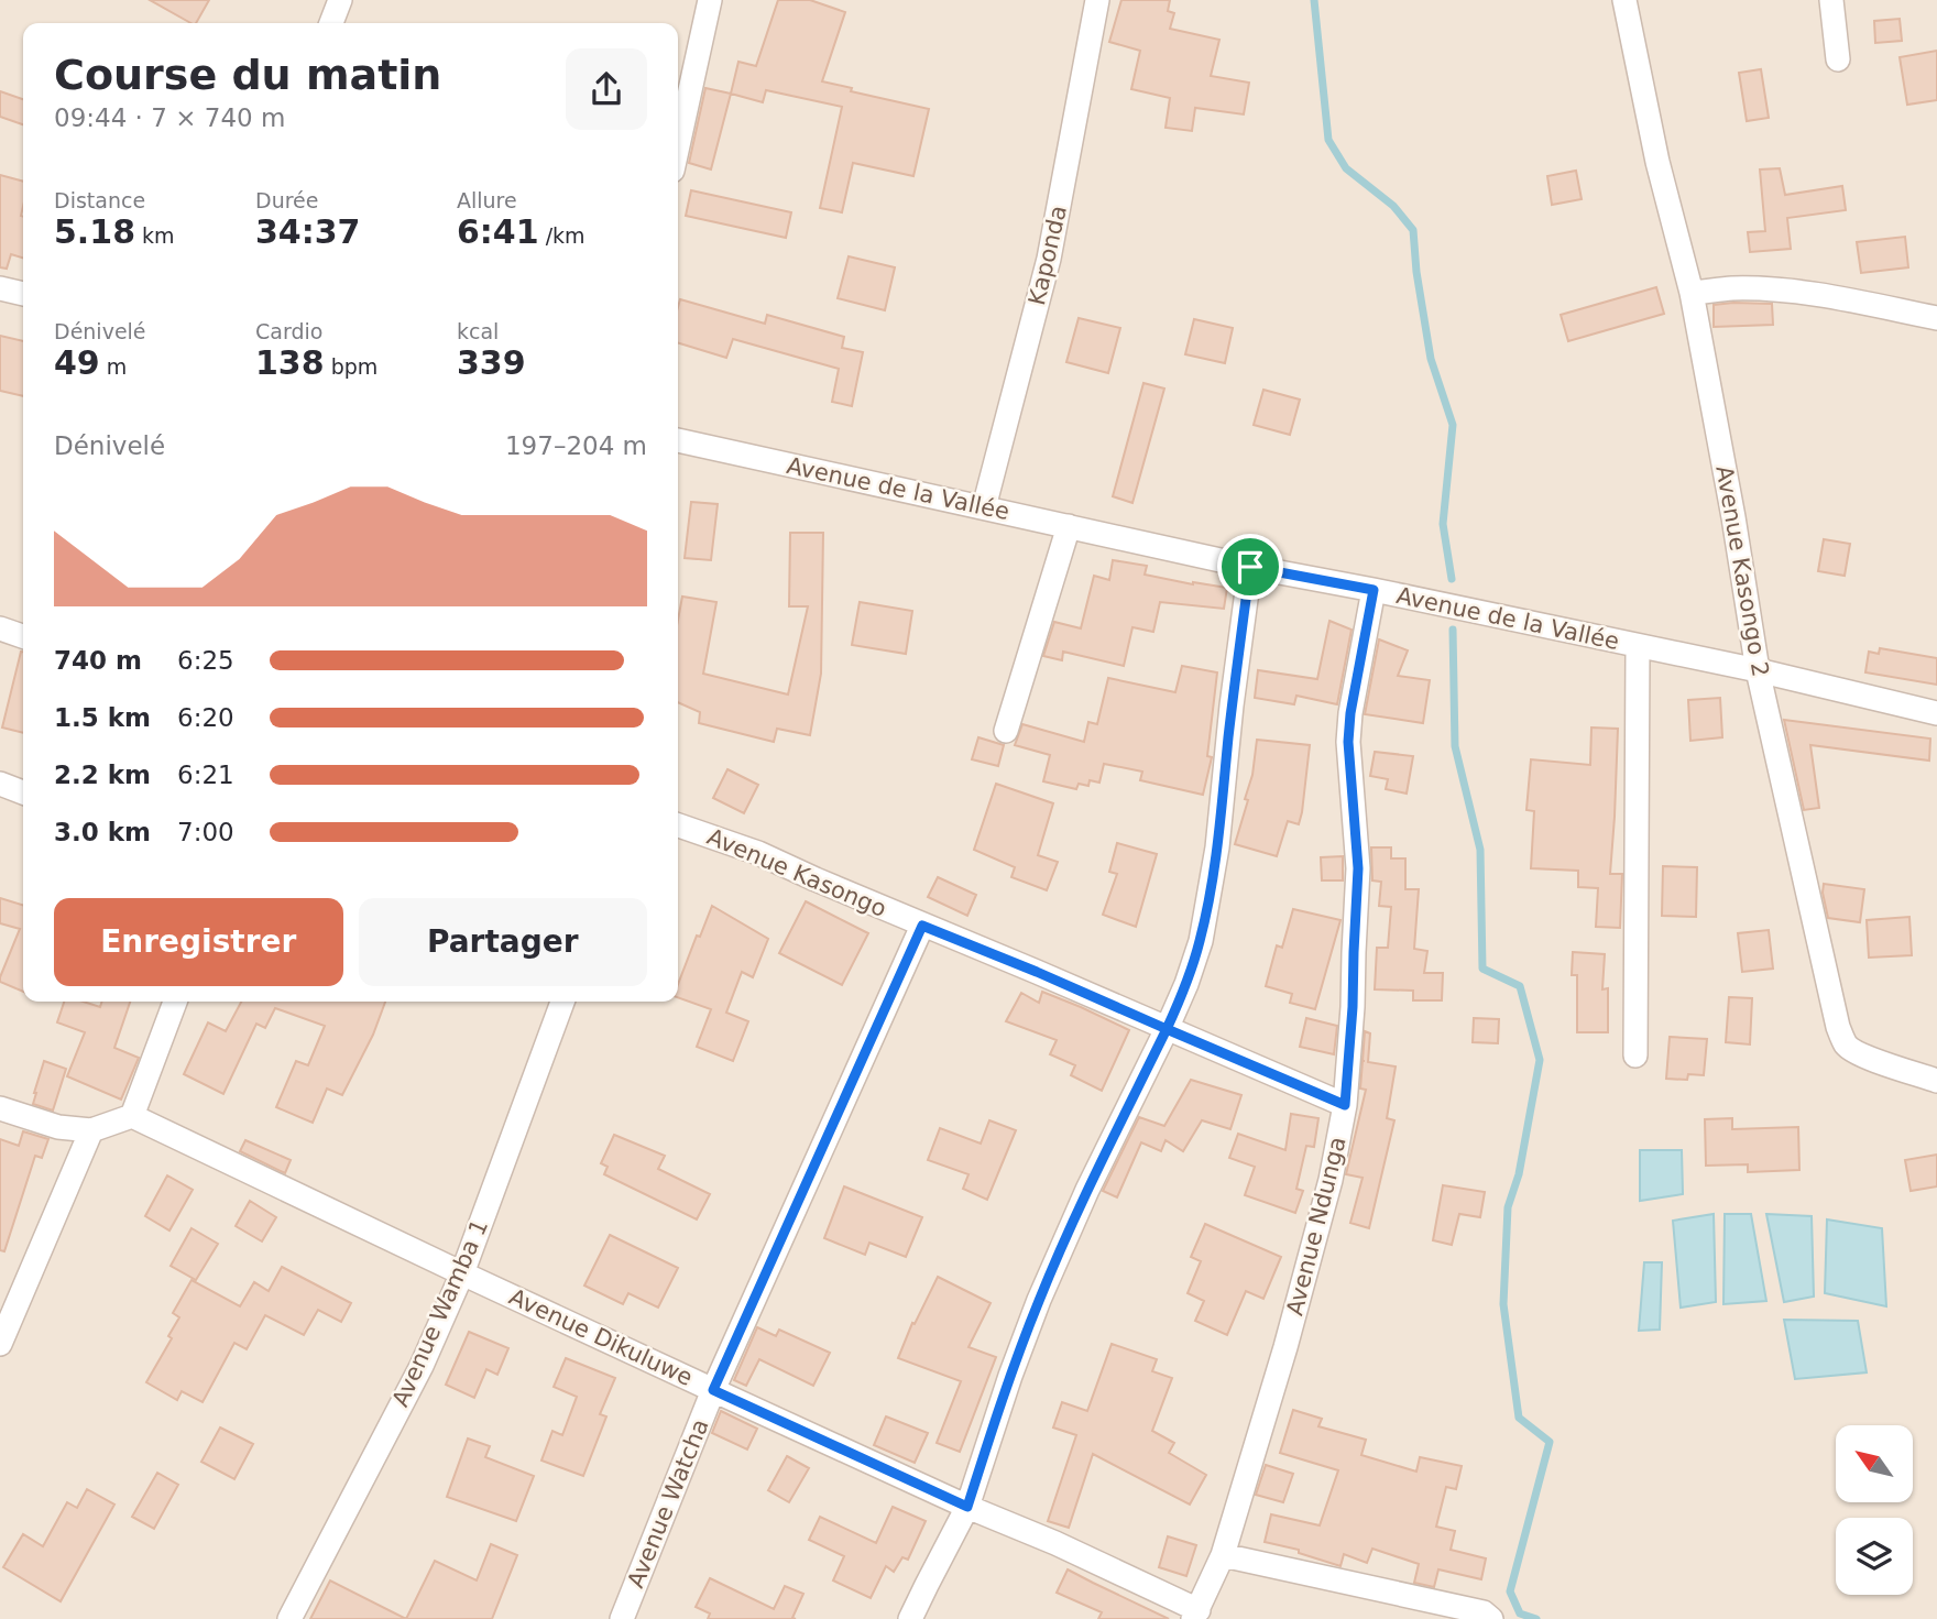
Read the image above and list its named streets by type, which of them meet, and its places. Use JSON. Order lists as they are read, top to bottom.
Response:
{
  "streets": {
    "street": [
      "Kaponda",
      "Avenue de la Vallée",
      "Avenue Kasongo 2",
      "Avenue Kasongo",
      "Avenue Ndunga",
      "Avenue Wamba 1",
      "Avenue Dikuluwe",
      "Avenue Watcha"
    ]
  },
  "crossings": [
    ["Kaponda", "Avenue de la Vallée"],
    ["Avenue de la Vallée", "Avenue Kasongo 2"],
    ["Avenue de la Vallée", "Avenue Ndunga"],
    ["Avenue Kasongo", "Avenue Ndunga"],
    ["Avenue Kasongo", "Avenue Watcha"],
    ["Avenue Ndunga", "Avenue Dikuluwe"],
    ["Avenue Wamba 1", "Avenue Dikuluwe"],
    ["Avenue Dikuluwe", "Avenue Watcha"]
  ],
  "north": "top left",
  "page": {
    "heading": ["Course du matin", "09:44 · 7 × 740 m"],
    "stats": [
      ["Distance", "5.18 km"],
      ["Durée", "34:37"],
      ["Allure", "6:41 /km"],
      ["Dénivelé", "49 m"],
      ["Cardio", "138 bpm"],
      ["kcal", "339"]
    ],
    "chart": ["Dénivelé", "197–204 m"],
    "list": [
      {
        "name": "740 m",
        "note": "6:25"
      },
      {
        "name": "1.5 km",
        "note": "6:20"
      },
      {
        "name": "2.2 km",
        "note": "6:21"
      },
      {
        "name": "3.0 km",
        "note": "7:00"
      }
    ],
    "buttons": ["Enregistrer", "Partager"]
  }
}
